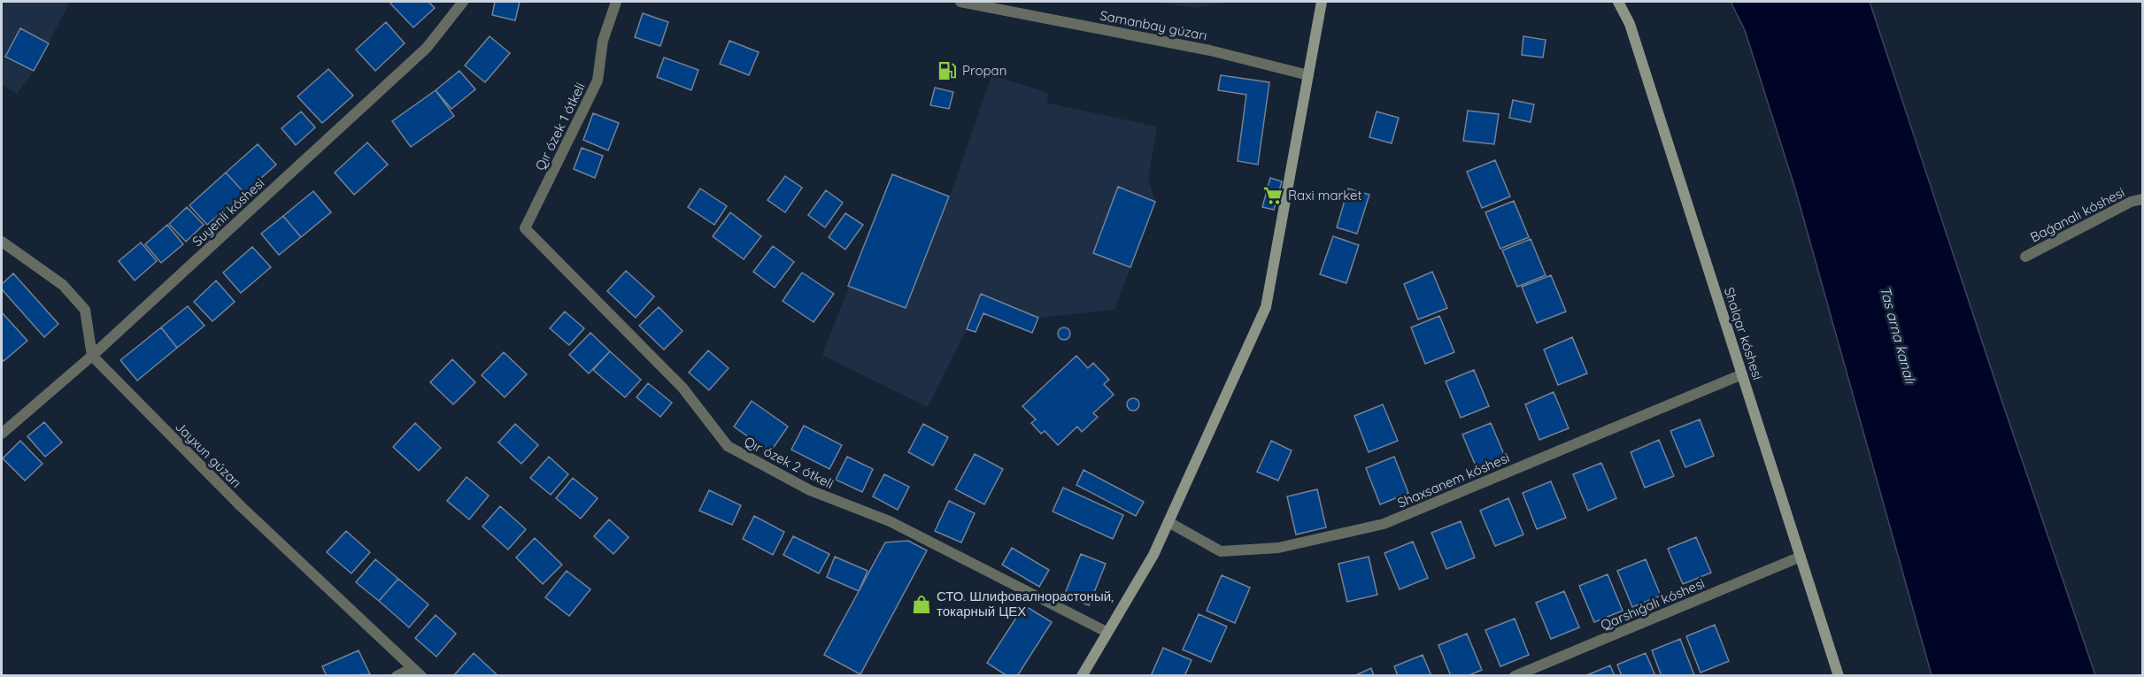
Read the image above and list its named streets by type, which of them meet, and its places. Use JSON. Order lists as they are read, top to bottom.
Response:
{
  "streets": {
    "street": [
      "Samanbay gúzarı",
      "Qır ózek 1 ótkeli",
      "Suyenli kóshesi",
      "Baǵanalı kóshesi",
      "Shalqar kóshesi",
      "Jayxun gúzarı",
      "Qır ózek 2 ótkeli",
      "Shaxsanem kóshesi",
      "Qarshıǵalı kóshesi"
    ]
  },
  "crossings": [
    ["Qır ózek 1 ótkeli", "Qır ózek 2 ótkeli"],
    ["Suyenli kóshesi", "Jayxun gúzarı"],
    ["Shalqar kóshesi", "Shaxsanem kóshesi"],
    ["Shalqar kóshesi", "Qarshıǵalı kóshesi"]
  ],
  "water": ["Tas arna kanalı"],
  "places": {
    "fuel station": ["Propan"],
    "supermarket": ["Raxi market"],
    "shop": ["СТО. Шлифовалнорастоный, токарный ЦЕХ"]
  }
}
